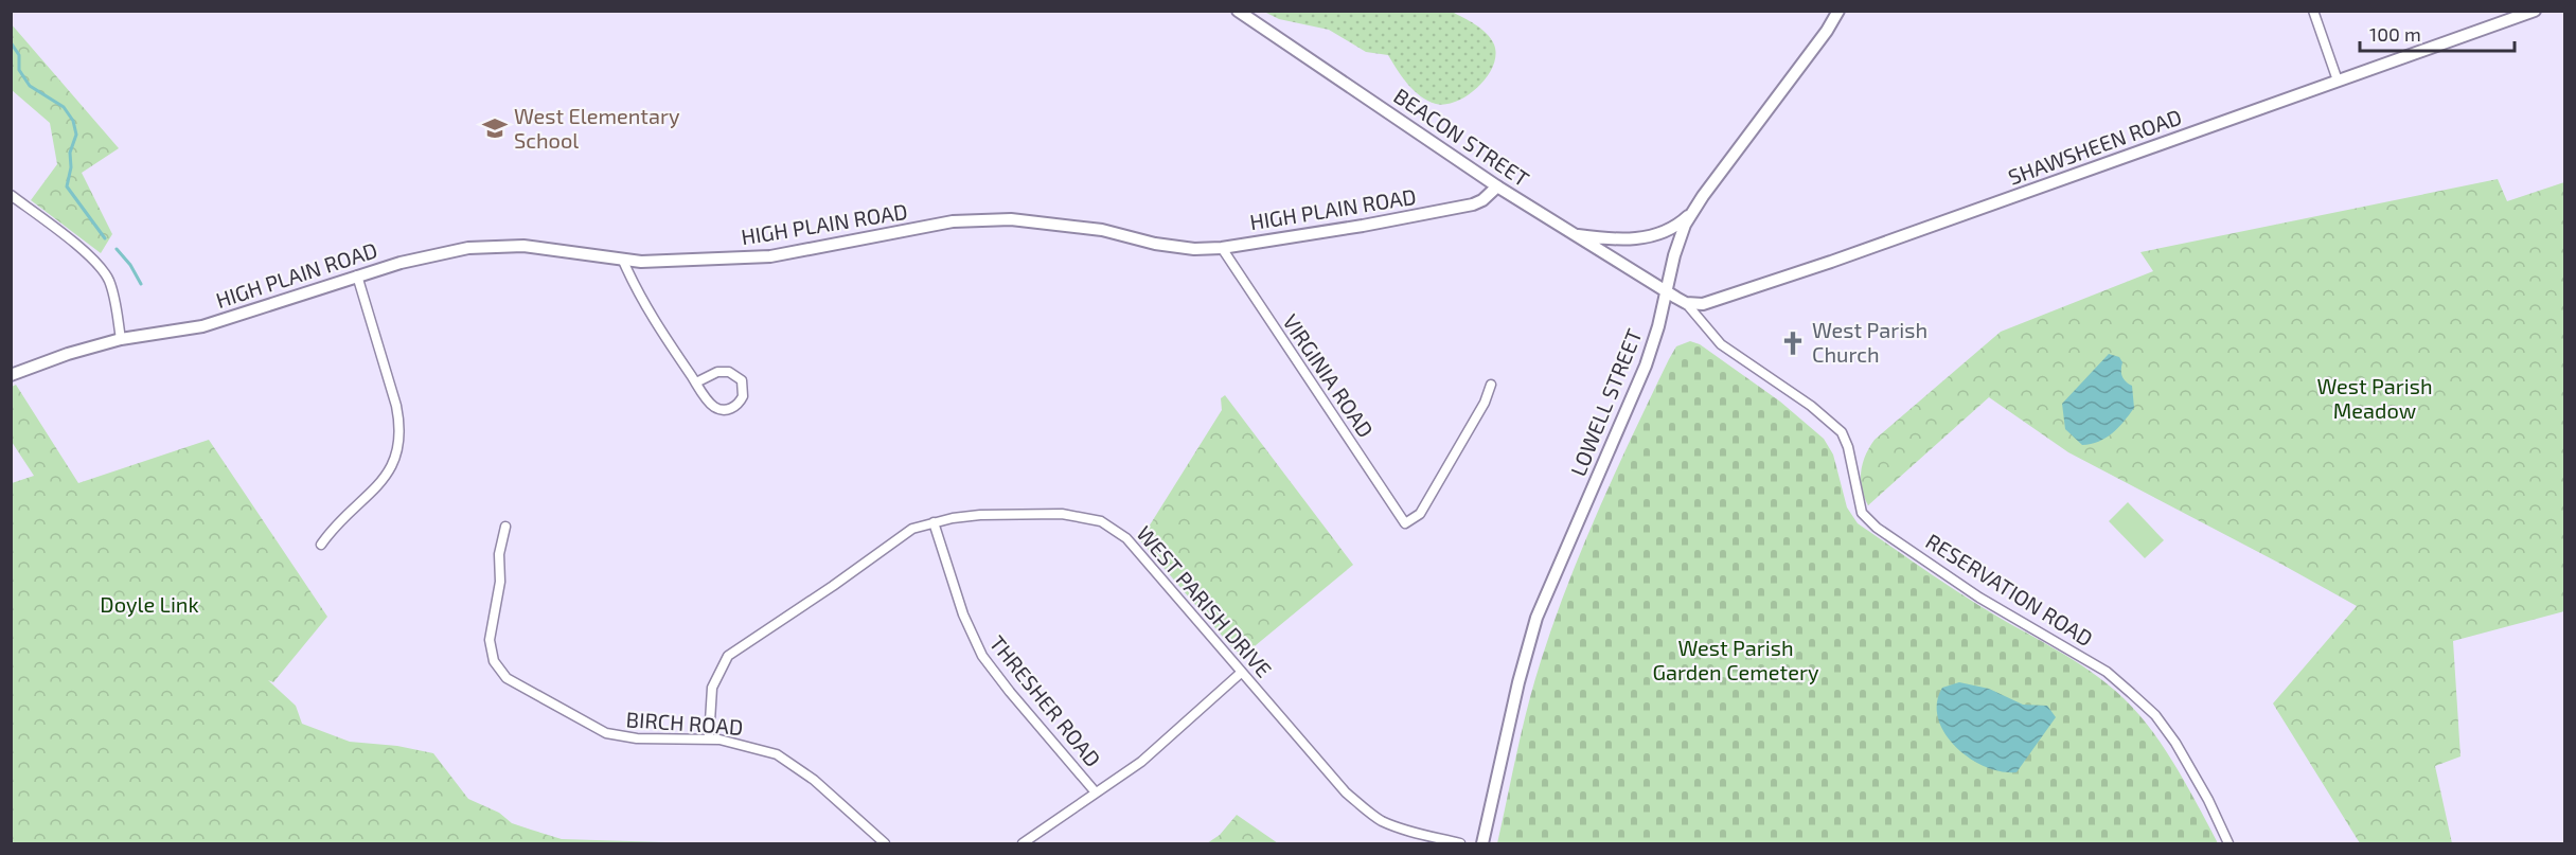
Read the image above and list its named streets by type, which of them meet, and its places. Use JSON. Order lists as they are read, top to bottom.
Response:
{
  "streets": {
    "main road": [
      "BEACON STREET",
      "SHAWSHEEN ROAD",
      "HIGH PLAIN ROAD",
      "LOWELL STREET"
    ],
    "street": [
      "VIRGINIA ROAD",
      "RESERVATION ROAD",
      "WEST PARISH DRIVE",
      "THRESHER ROAD",
      "BIRCH ROAD"
    ]
  },
  "crossings": [
    ["BEACON STREET", "HIGH PLAIN ROAD"],
    ["BEACON STREET", "LOWELL STREET"],
    ["SHAWSHEEN ROAD", "RESERVATION ROAD"],
    ["HIGH PLAIN ROAD", "VIRGINIA ROAD"],
    ["WEST PARISH DRIVE", "THRESHER ROAD"],
    ["WEST PARISH DRIVE", "BIRCH ROAD"]
  ],
  "parks": ["West Parish Meadow", "Doyle Link", "West Parish Garden Cemetery"],
  "places": {
    "school or university": ["West Elementary School"],
    "church": ["West Parish Church"]
  },
  "scale_bar": "100 m"
}
